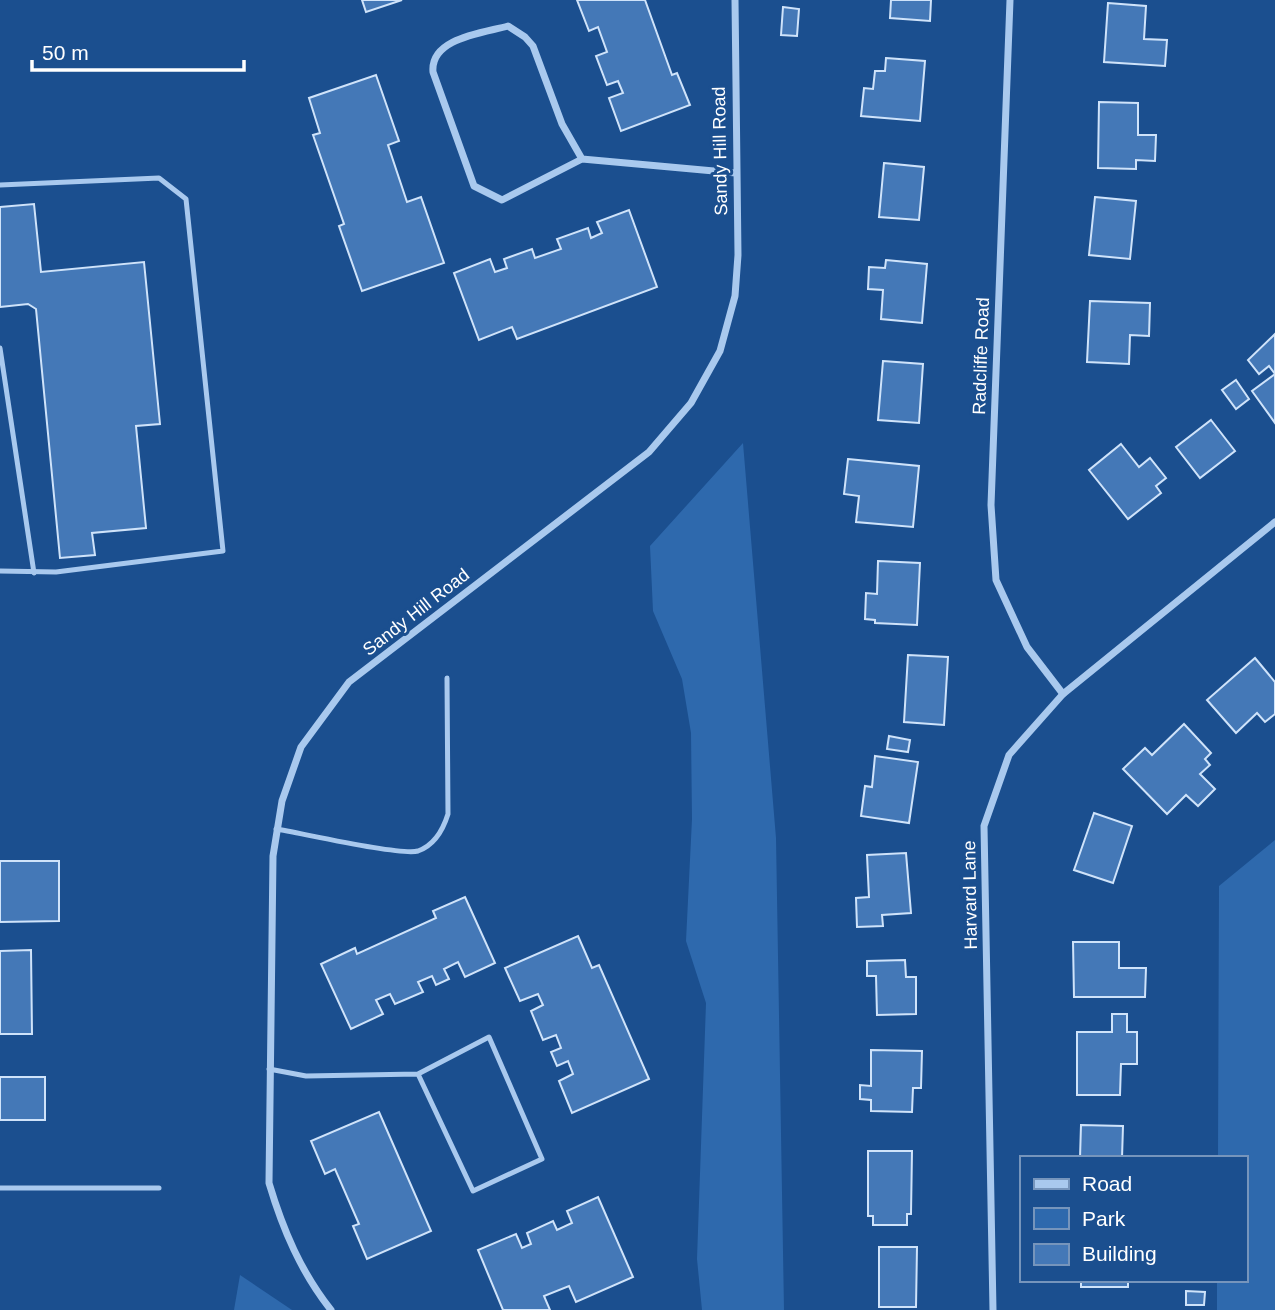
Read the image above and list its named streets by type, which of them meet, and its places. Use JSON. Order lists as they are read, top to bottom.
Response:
{
  "streets": {
    "street": ["Sandy Hill Road", "Radcliffe Road", "Harvard Lane"]
  },
  "crossings": [
    ["Radcliffe Road", "Harvard Lane"]
  ],
  "legend": ["Road", "Park", "Building"],
  "scale_bar": "50 m"
}
